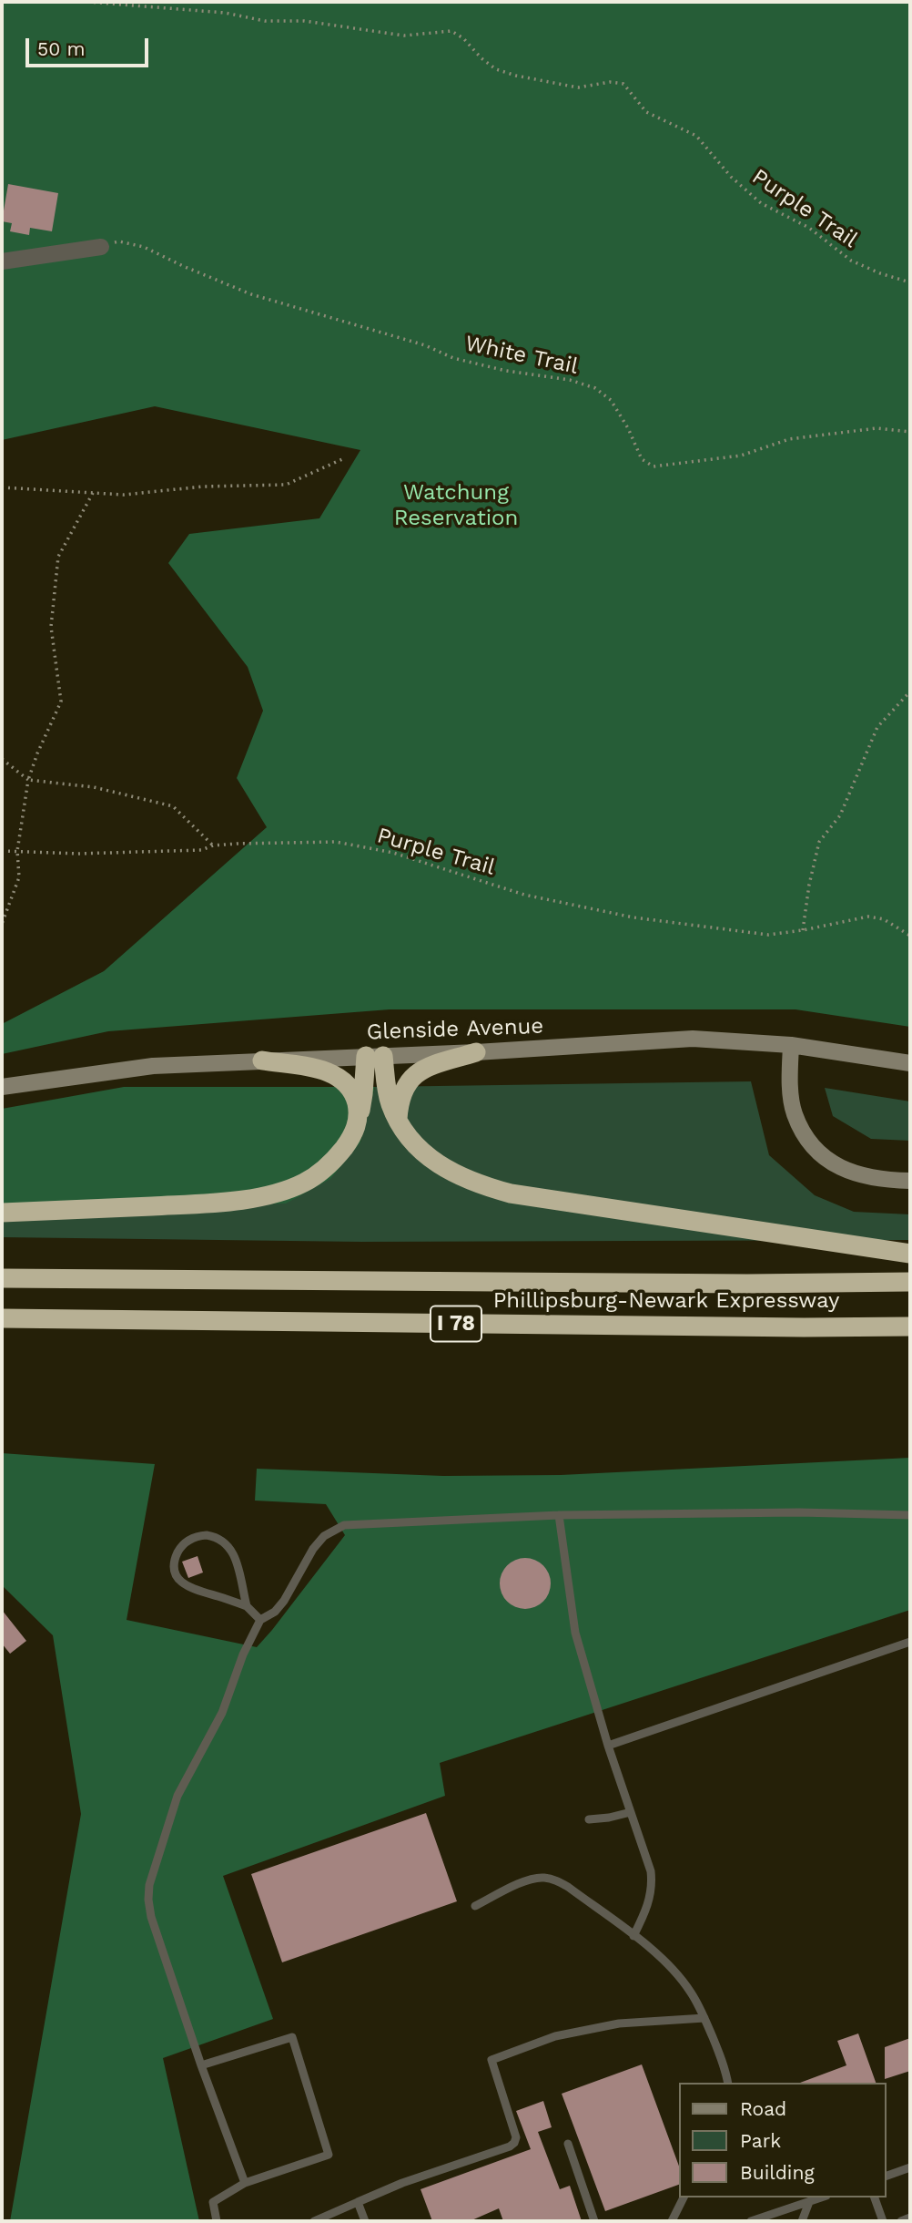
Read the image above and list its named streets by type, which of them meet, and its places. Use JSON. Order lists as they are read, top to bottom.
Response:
{
  "streets": {
    "highway": ["Phillipsburg-Newark Expressway", "I 78"],
    "main road": ["Glenside Avenue"],
    "path": ["Purple Trail", "White Trail"]
  },
  "parks": ["Watchung Reservation"],
  "legend": ["Road", "Park", "Building"],
  "scale_bar": "50 m"
}
